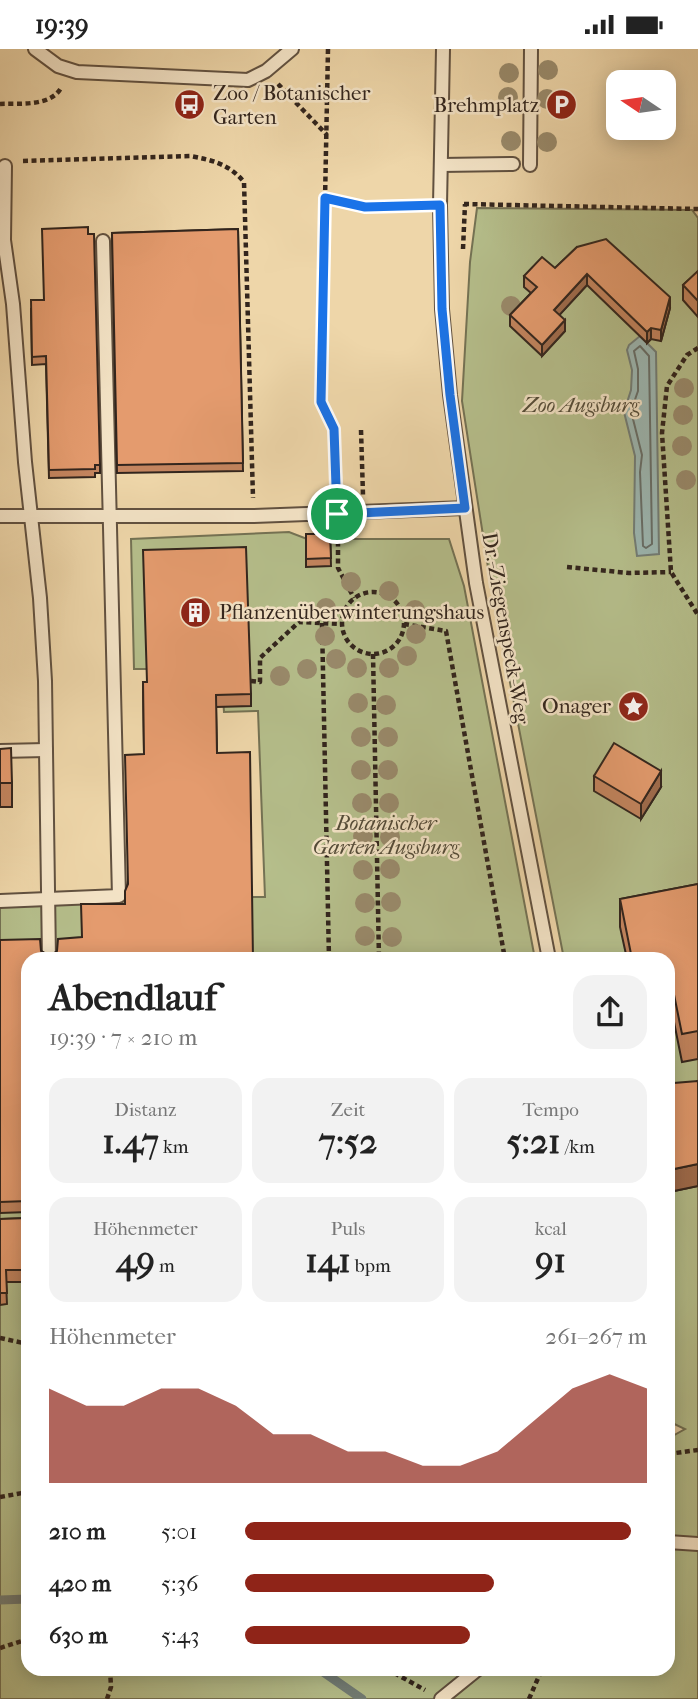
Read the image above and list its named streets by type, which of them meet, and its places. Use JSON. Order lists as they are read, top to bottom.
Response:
{
  "streets": {
    "lane": ["Dr.-Ziegenspeck-Weg"]
  },
  "parks": ["Zoo Augsburg", "Botanischer Garten Augsburg"],
  "places": {
    "bus stop": ["Zoo / Botanischer Garten"],
    "parking": ["Brehmplatz"],
    "building": ["Pflanzenüberwinterungshaus"],
    "place": ["Onager"]
  },
  "north": "left",
  "page": {
    "status": "19:39",
    "heading": ["Abendlauf", "19:39 · 7 × 210 m"],
    "stats": [
      ["Distanz", "1.47 km"],
      ["Zeit", "7:52"],
      ["Tempo", "5:21 /km"],
      ["Höhenmeter", "49 m"],
      ["Puls", "141 bpm"],
      ["kcal", "91"]
    ],
    "chart": ["Höhenmeter", "261–267 m"],
    "list": [
      {
        "name": "210 m",
        "note": "5:01"
      },
      {
        "name": "420 m",
        "note": "5:36"
      },
      {
        "name": "630 m",
        "note": "5:43"
      }
    ]
  }
}
